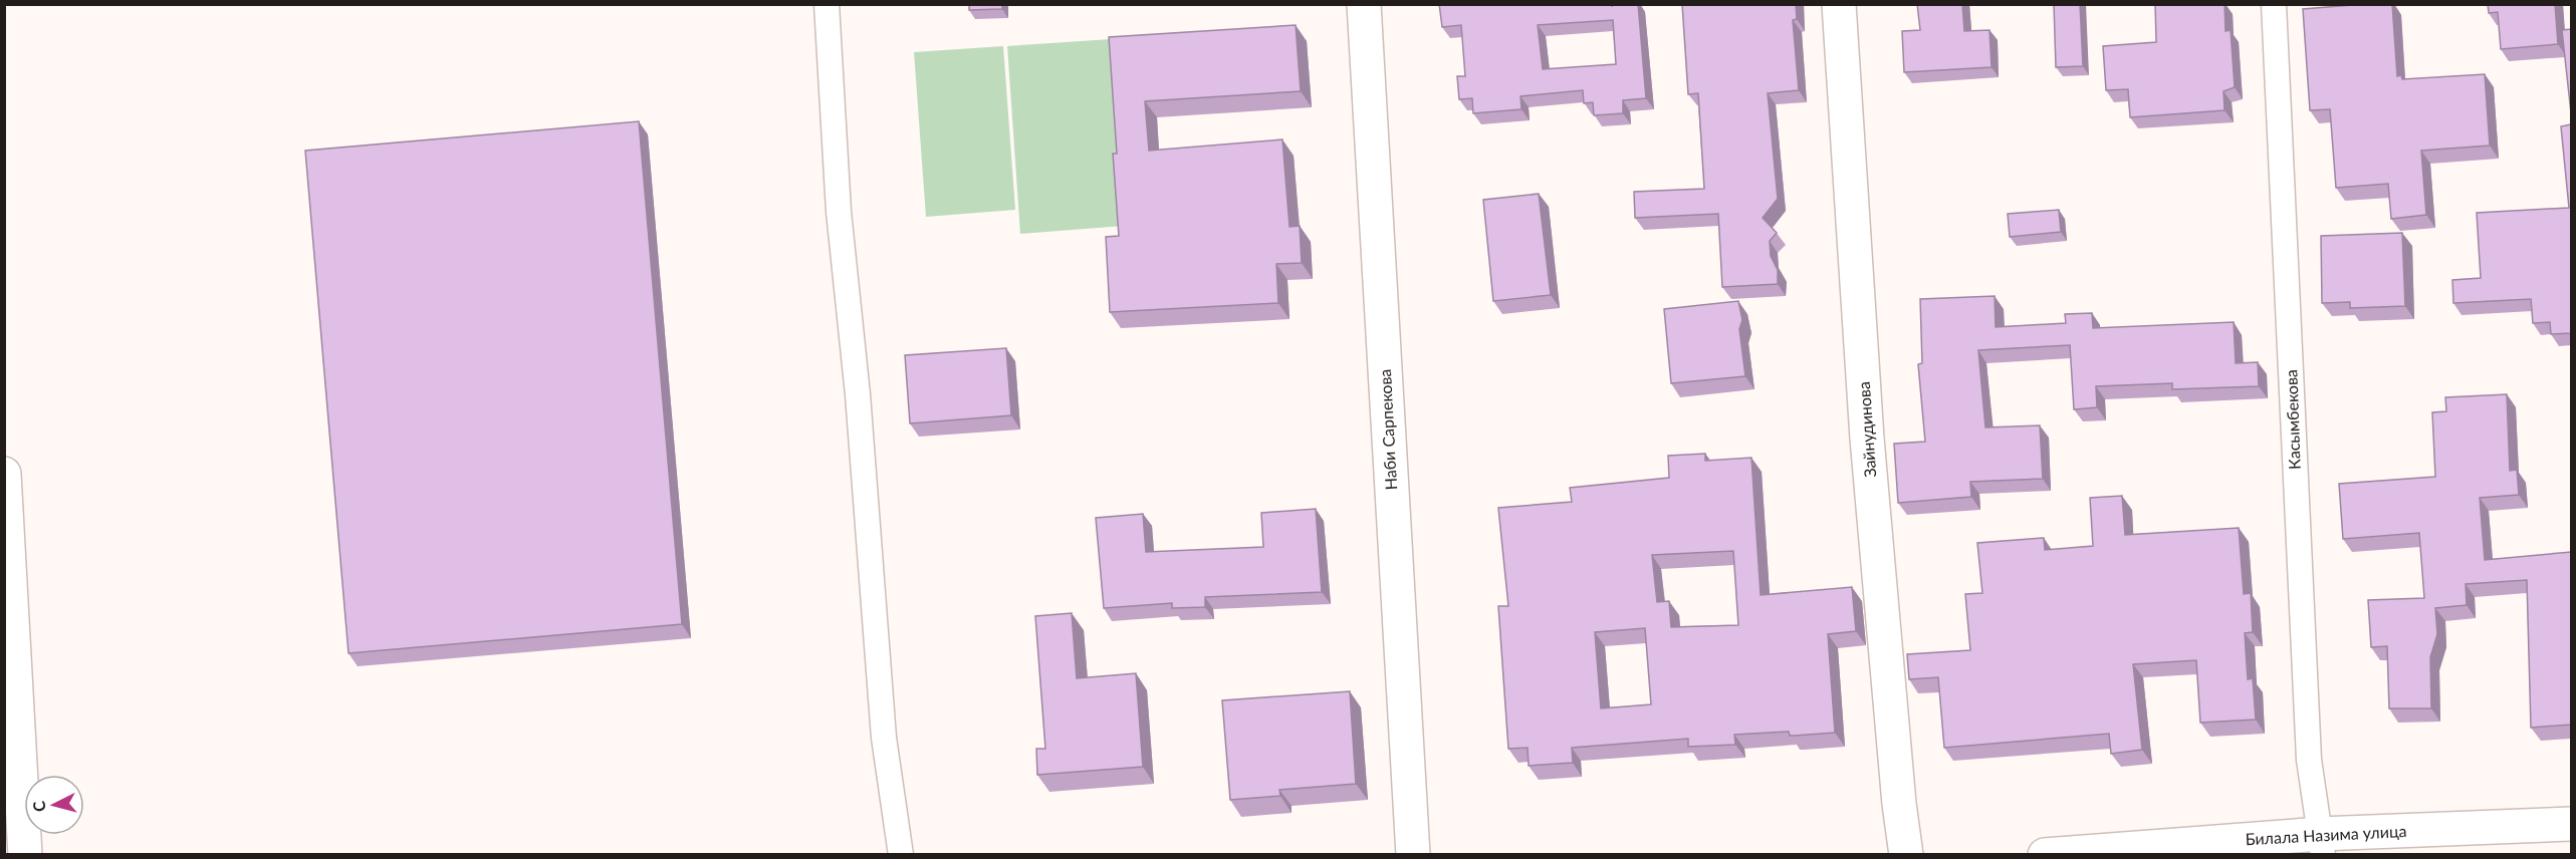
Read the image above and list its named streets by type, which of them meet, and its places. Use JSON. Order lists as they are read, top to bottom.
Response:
{
  "streets": {
    "street": [
      "Касымбекова",
      "Наби Сарпекова",
      "Зайнудинова",
      "Билала Назима улица"
    ]
  },
  "crossings": [
    ["Касымбекова", "Билала Назима улица"]
  ],
  "north": "left"
}
